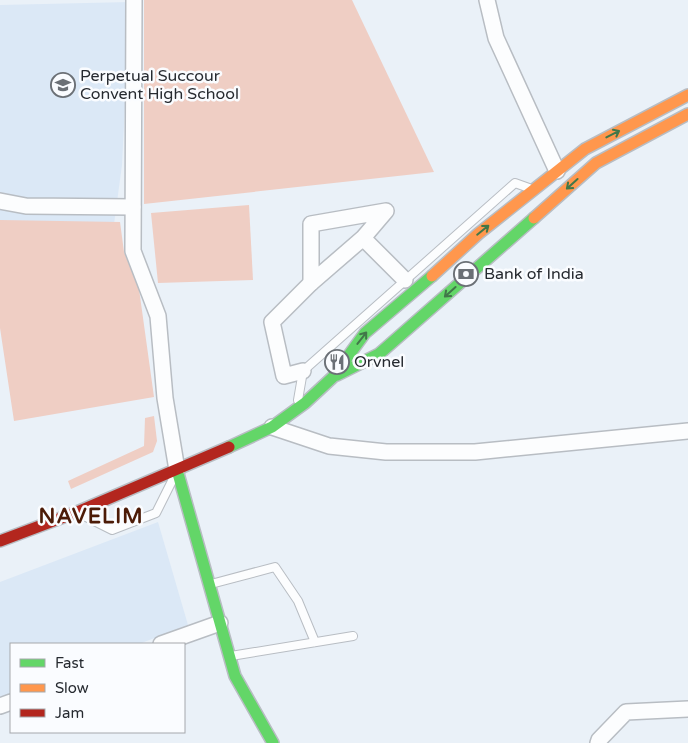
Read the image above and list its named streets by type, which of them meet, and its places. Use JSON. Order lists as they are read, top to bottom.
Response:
{
  "districts": ["NAVELIM"],
  "places": {
    "school or university": ["Perpetual Succour Convent High School"],
    "bank": ["Bank of India"],
    "restaurant": ["Orvnel"]
  },
  "legend": ["Fast", "Slow", "Jam"]
}
